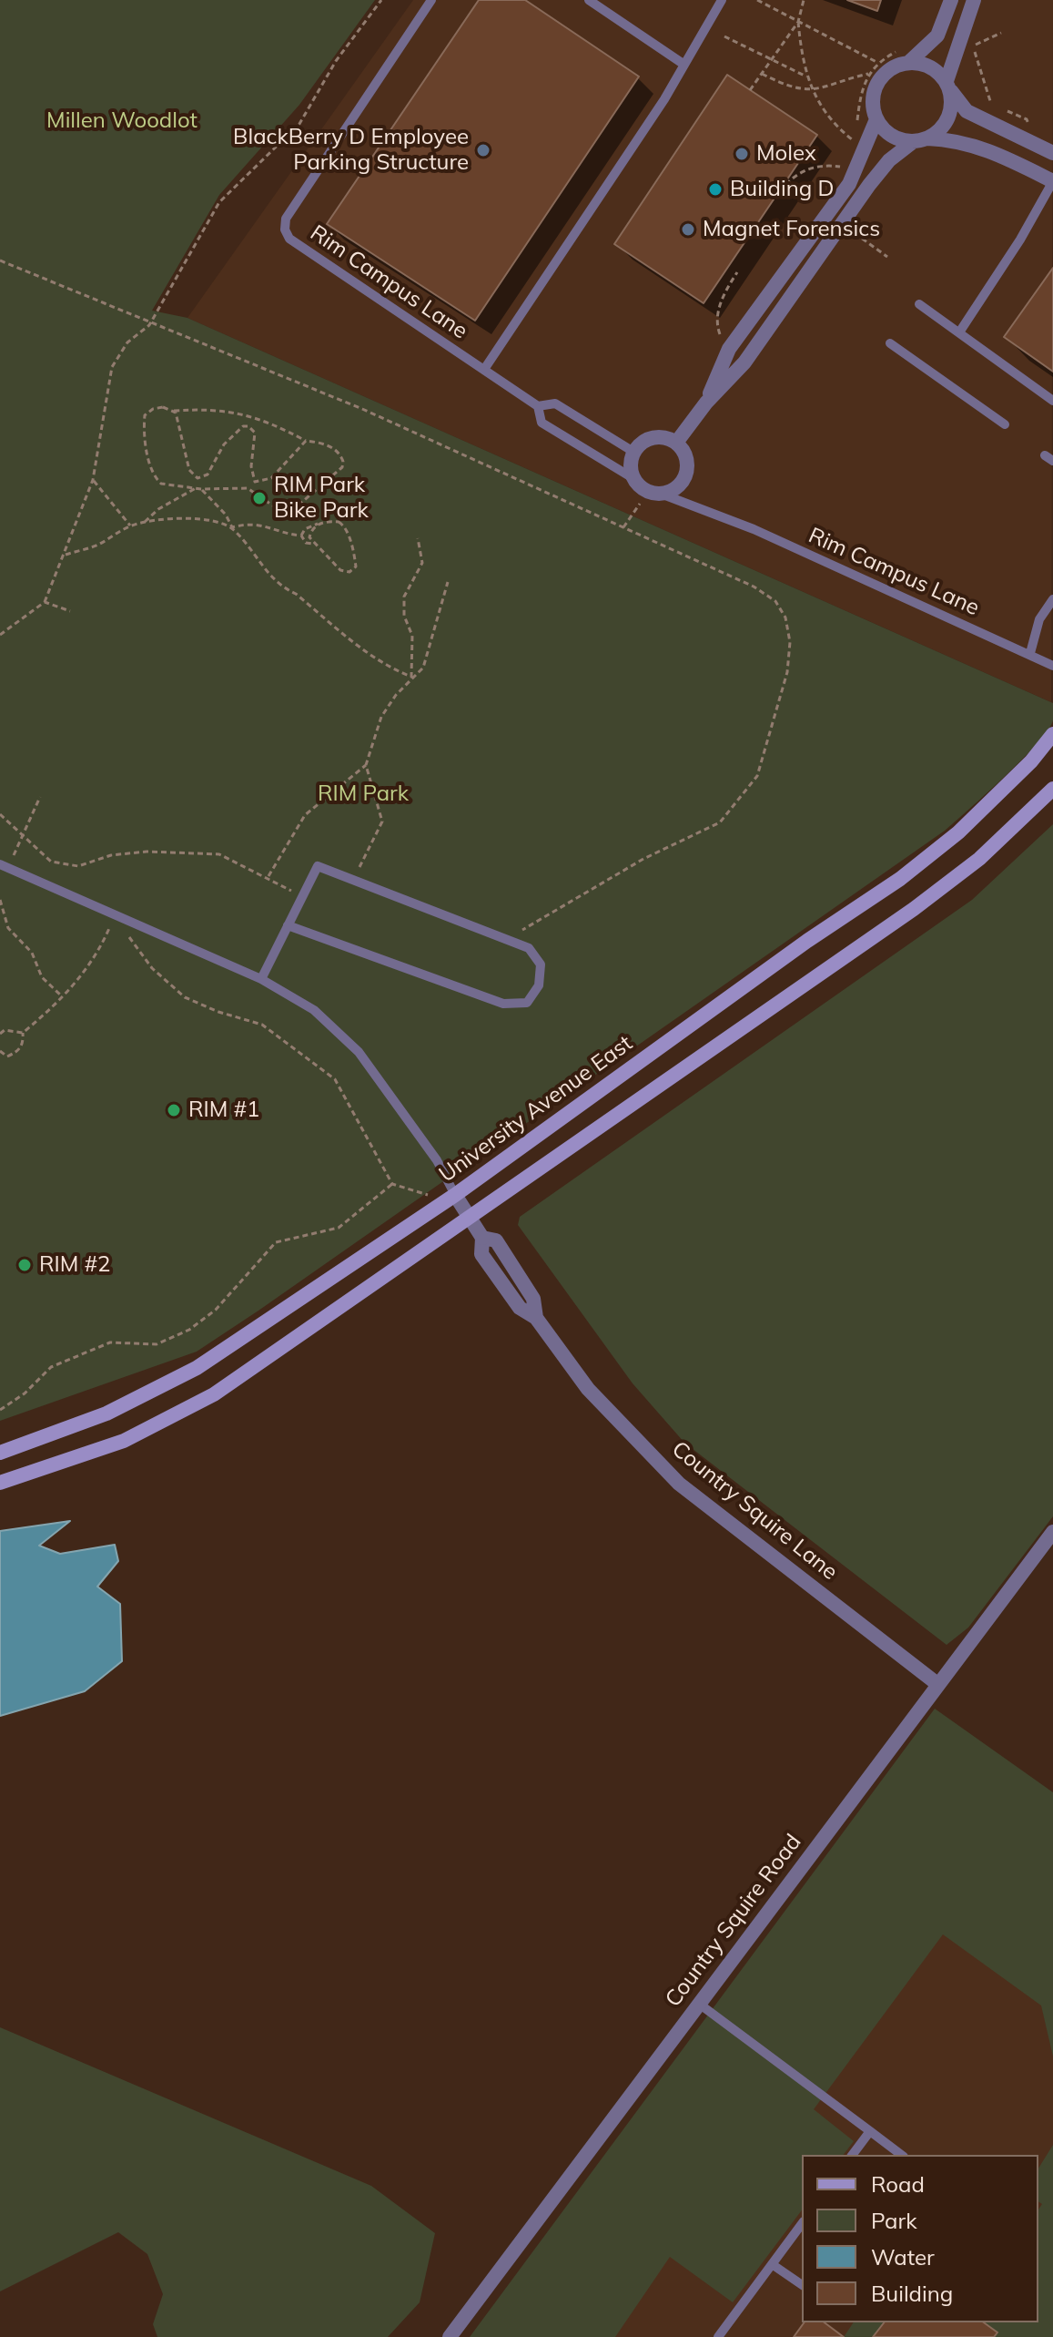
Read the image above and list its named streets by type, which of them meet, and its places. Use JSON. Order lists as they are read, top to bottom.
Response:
{
  "streets": {
    "main road": ["University Avenue East"],
    "street": ["Country Squire Lane", "Country Squire Road"],
    "lane": ["Rim Campus Lane"]
  },
  "crossings": [
    ["University Avenue East", "Country Squire Lane"],
    ["Country Squire Lane", "Country Squire Road"]
  ],
  "parks": ["Millen Woodlot", "RIM Park"],
  "places": [
    "BlackBerry D Employee Parking Structure",
    "Molex",
    "Building D",
    "Magnet Forensics",
    "RIM Park Bike Park",
    "RIM #1",
    "RIM #2"
  ],
  "legend": [
    "Road",
    "Park",
    "Water",
    "Building"
  ]
}
